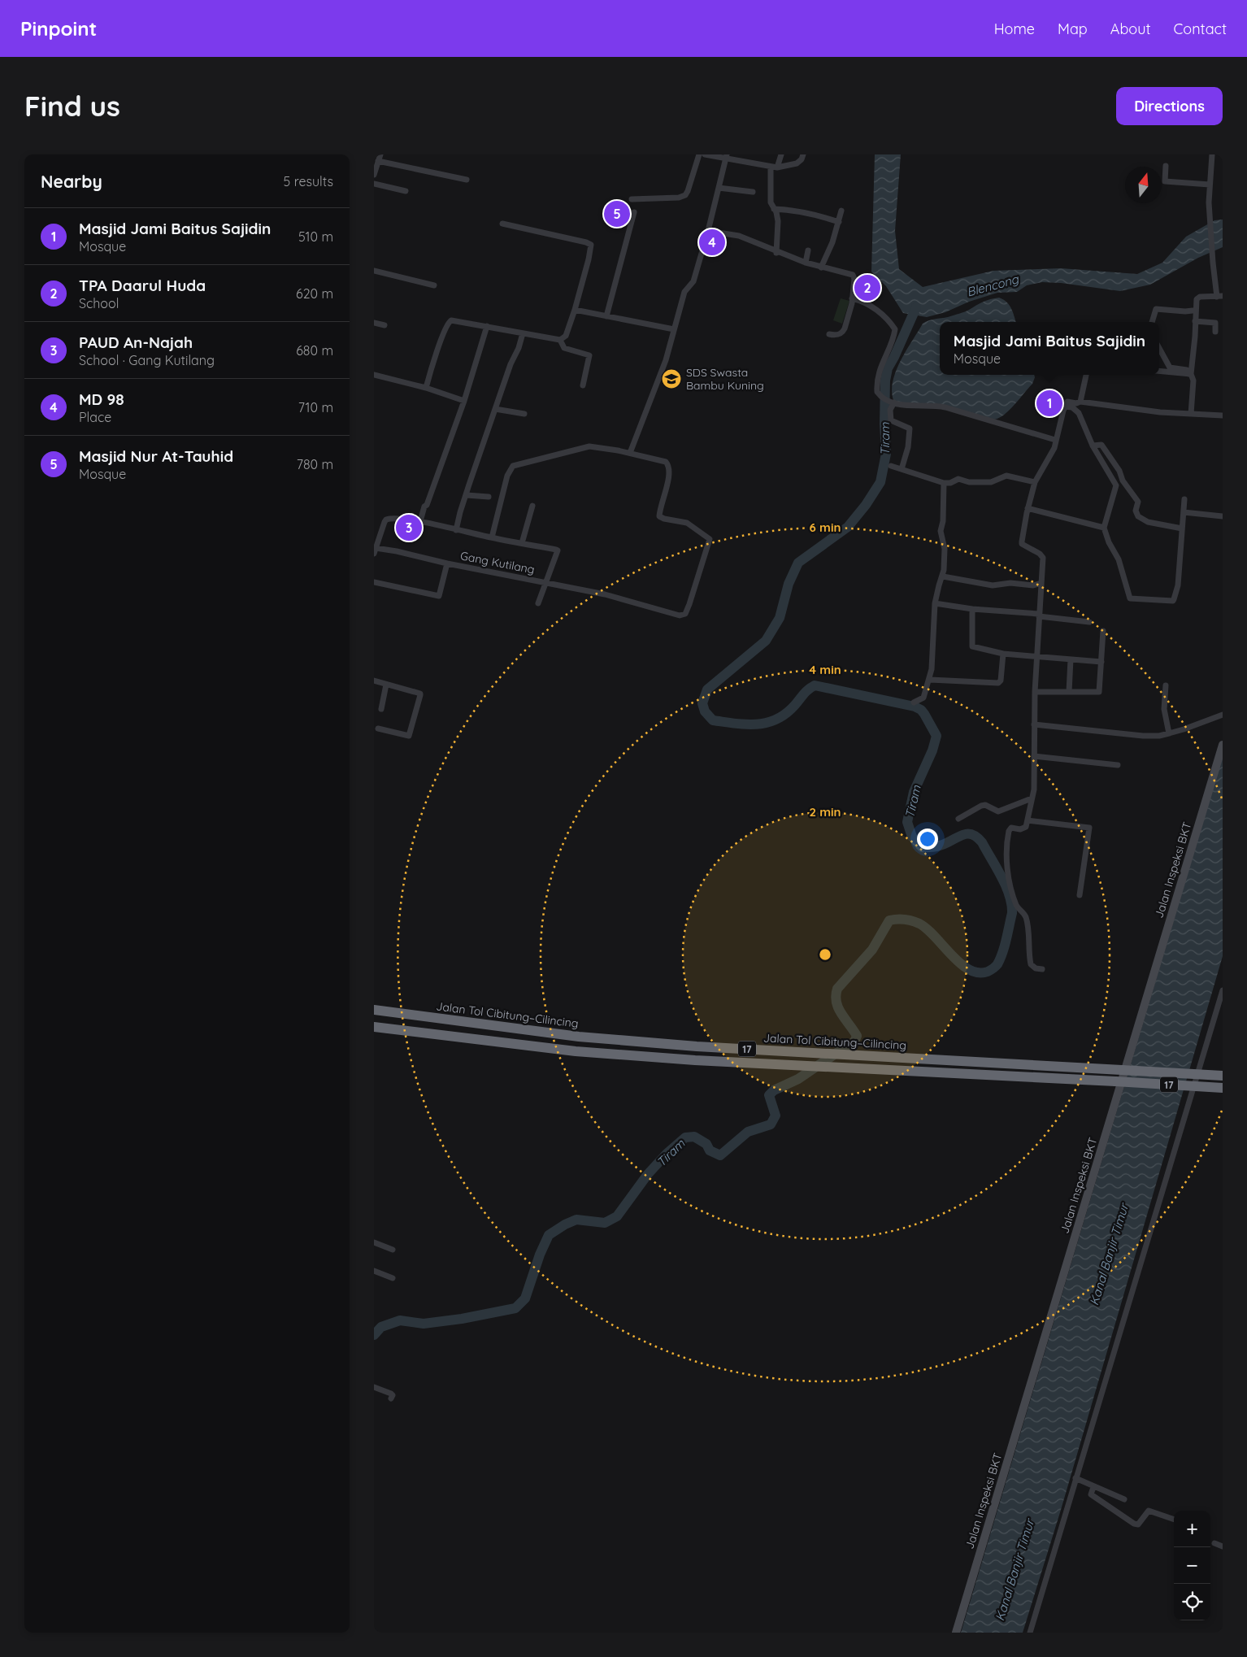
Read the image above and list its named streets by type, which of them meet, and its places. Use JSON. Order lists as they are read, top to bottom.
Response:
{
  "streets": {
    "highway": ["Jalan Tol Cibitung–Cilincing", "17"],
    "street": ["Gang Kutilang", "Jalan Inspeksi BKT"]
  },
  "water": ["Blencong", "Tiram", "Kanal Banjir Timur"],
  "places": {
    "school or university": ["SDS Swasta Bambu Kuning"]
  },
  "north": "top",
  "page": {
    "header": "Pinpoint",
    "nav": [
      "Home",
      "Map",
      "About",
      "Contact"
    ],
    "buttons": "Directions",
    "title": "Find us",
    "heading": ["Nearby", "5 results"],
    "pins": [
      "5",
      "4",
      "2",
      "1",
      "3"
    ],
    "list": [
      {
        "mark": "1",
        "name": "Masjid Jami Baitus Sajidin",
        "note": "Mosque",
        "value": "510 m"
      },
      {
        "mark": "2",
        "name": "TPA Daarul Huda",
        "note": "School",
        "value": "620 m"
      },
      {
        "mark": "3",
        "name": "PAUD An-Najah",
        "note": "School · Gang Kutilang",
        "value": "680 m"
      },
      {
        "mark": "4",
        "name": "MD 98",
        "note": "Place",
        "value": "710 m"
      },
      {
        "mark": "5",
        "name": "Masjid Nur At-Tauhid",
        "note": "Mosque",
        "value": "780 m"
      }
    ],
    "popup": ["Masjid Jami Baitus Sajidin", "Mosque"],
    "map_buttons": ["+", "−"]
  },
  "rings": ["6 min", "4 min", "2 min"]
}
